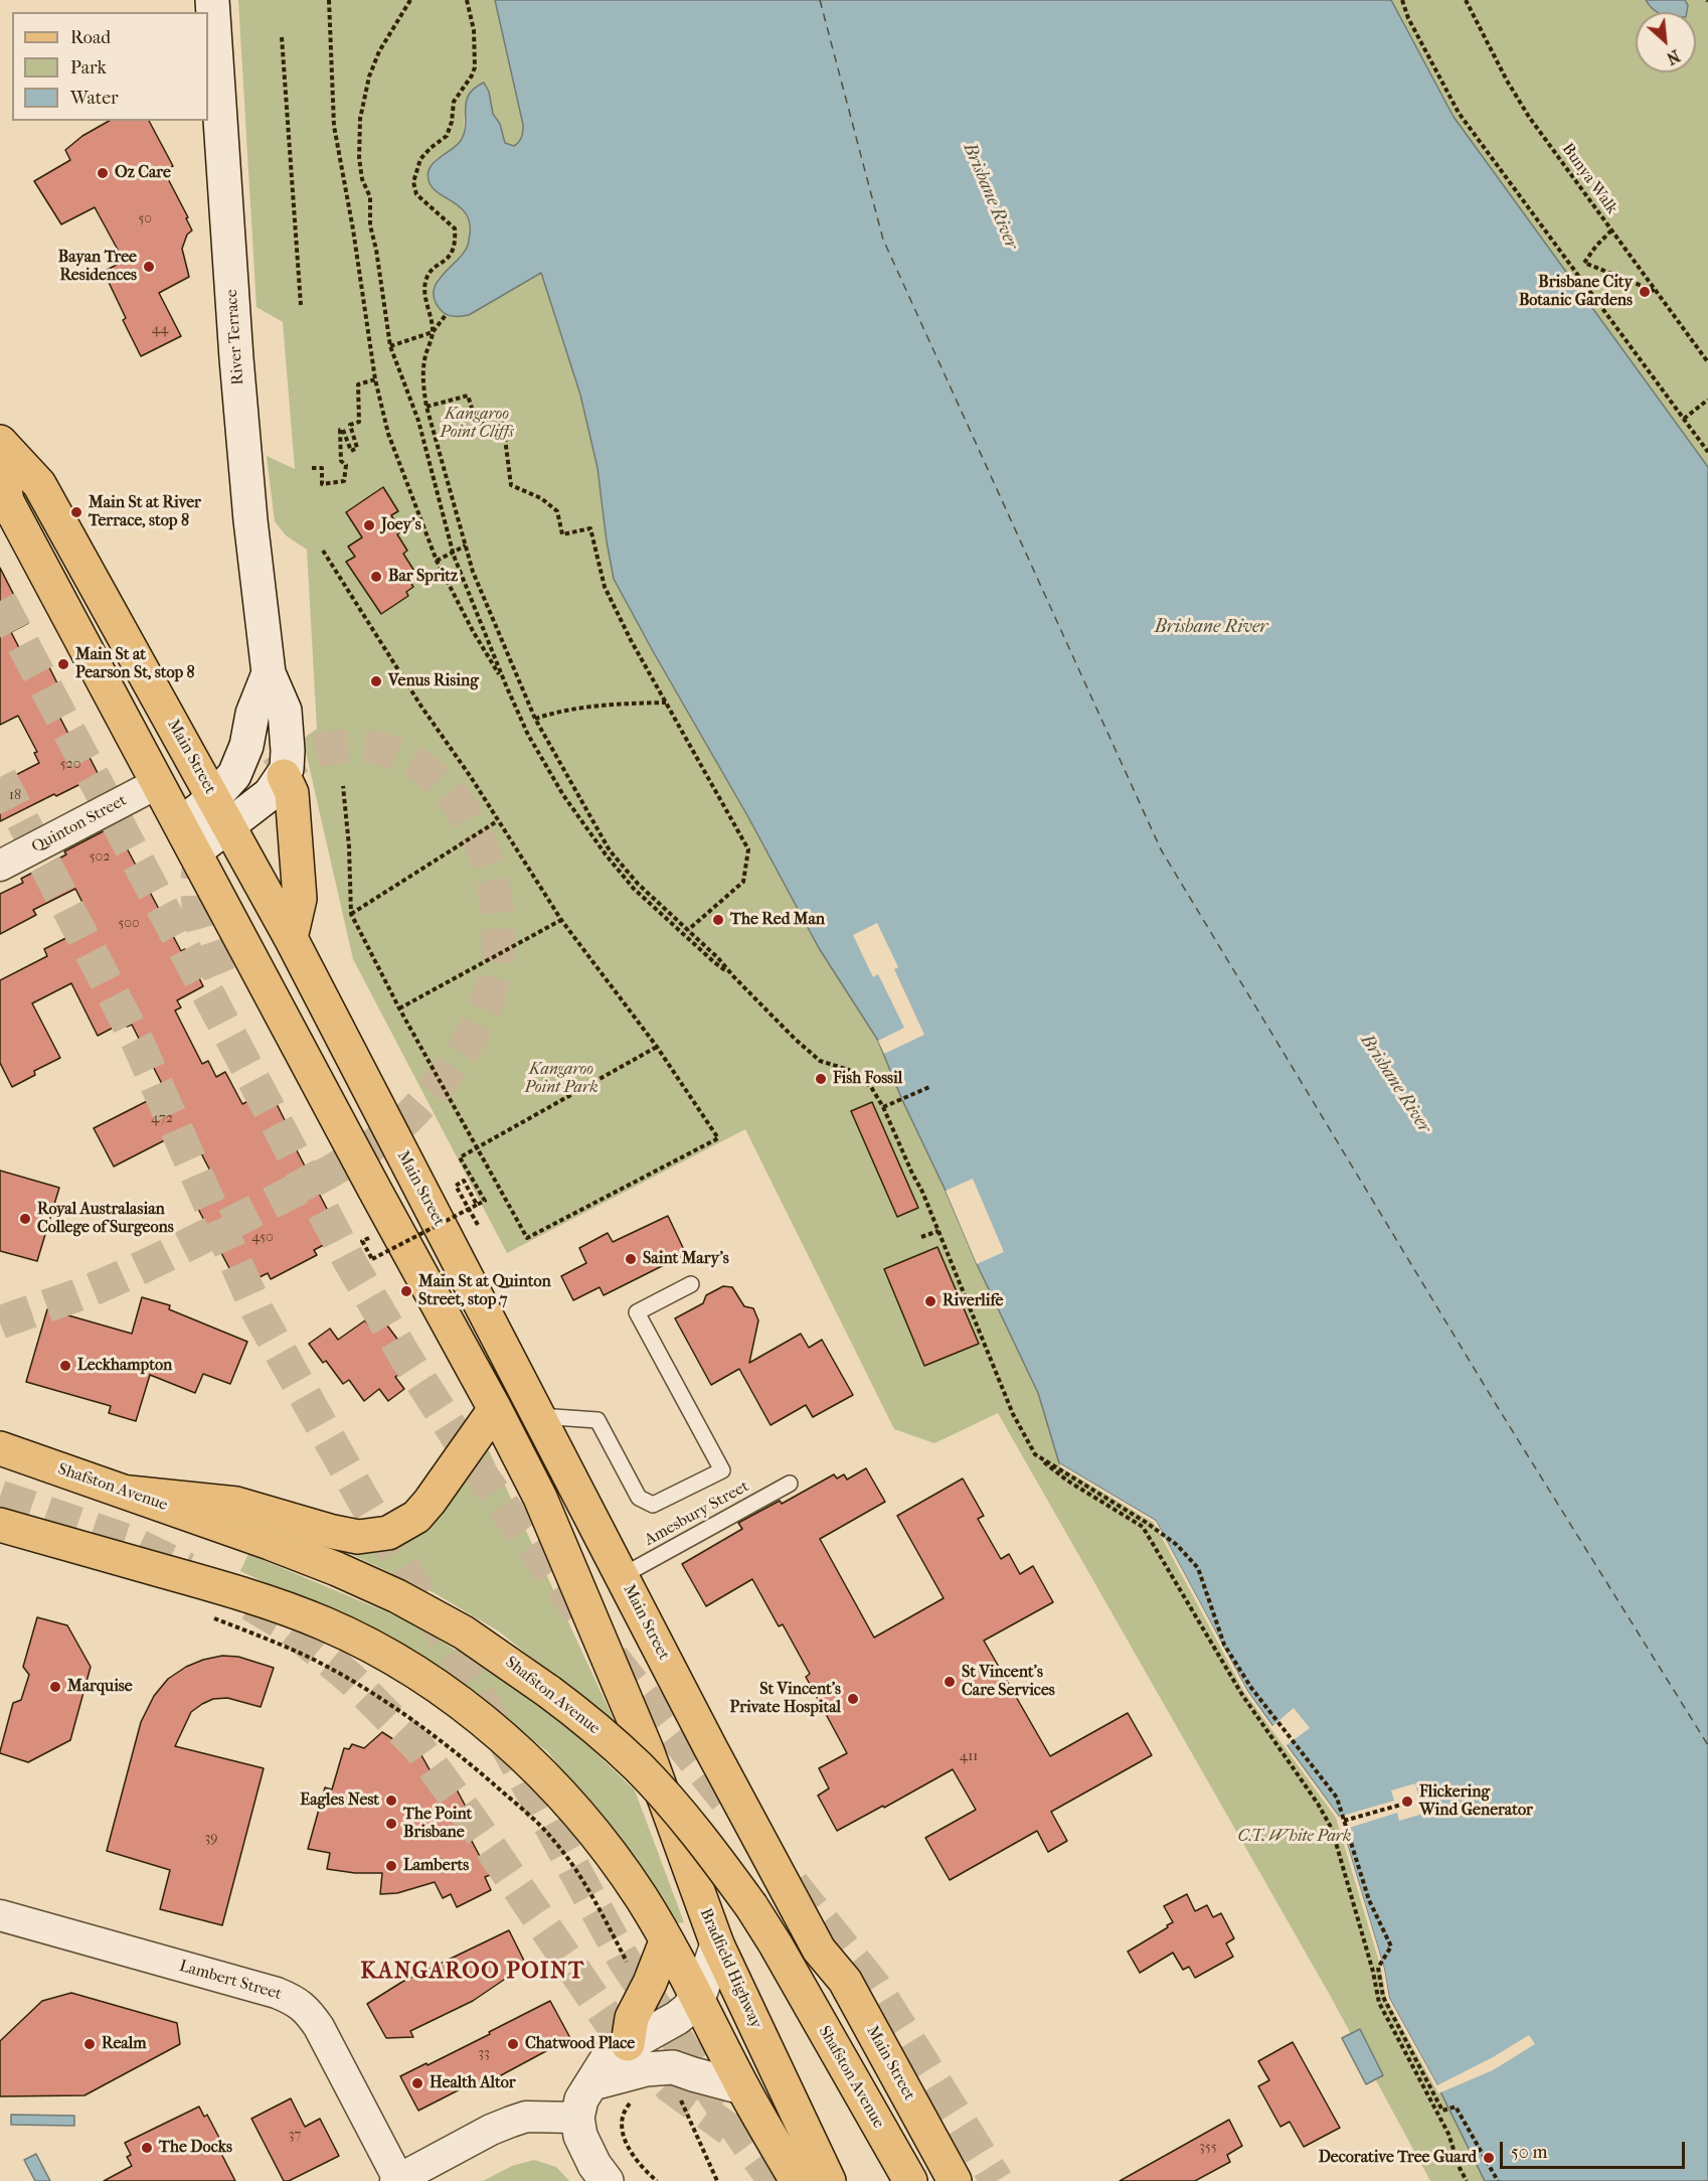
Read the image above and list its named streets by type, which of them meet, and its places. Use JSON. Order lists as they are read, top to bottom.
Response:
{
  "streets": {
    "main road": [
      "River Terrace",
      "Main Street",
      "Shafston Avenue",
      "Bradfield Highway"
    ],
    "street": ["Quinton Street", "Lambert Street"],
    "lane": ["Amesbury Street"],
    "path": ["Bunya Walk"]
  },
  "crossings": [
    ["River Terrace", "Main Street"],
    ["Main Street", "Amesbury Street"]
  ],
  "districts": ["KANGAROO POINT"],
  "water": ["Brisbane River"],
  "parks": ["Kangaroo Point Cliffs", "Kangaroo Point Park", "C.T. White Park"],
  "places": [
    "Oz Care",
    "Bayan Tree Residences",
    "Brisbane City Botanic Gardens",
    "Main St at River Terrace, stop 8",
    "Joey’s",
    "Bar Spritz",
    "Main St at Pearson St, stop 8",
    "Venus Rising",
    "The Red Man",
    "Fish Fossil",
    "Royal Australasian College of Surgeons",
    "Saint Mary's",
    "Main St at Quinton Street, stop 7",
    "Riverlife",
    "Leckhampton",
    "St Vincent's Care Services",
    "Marquise",
    "St Vincent's Private Hospital",
    "Eagles Nest",
    "Flickering Wind Generator",
    "The Point Brisbane",
    "Lamberts",
    "Realm",
    "Chatwood Place",
    "Health Altor",
    "The Docks",
    "Decorative Tree Guard"
  ],
  "house_numbers": [
    "50",
    "44",
    "520",
    "18",
    "502",
    "500",
    "472",
    "450",
    "411",
    "39",
    "33",
    "37",
    "355"
  ],
  "legend": ["Road", "Park", "Water"],
  "scale_bar": "50 m",
  "north": "bottom right"
}
